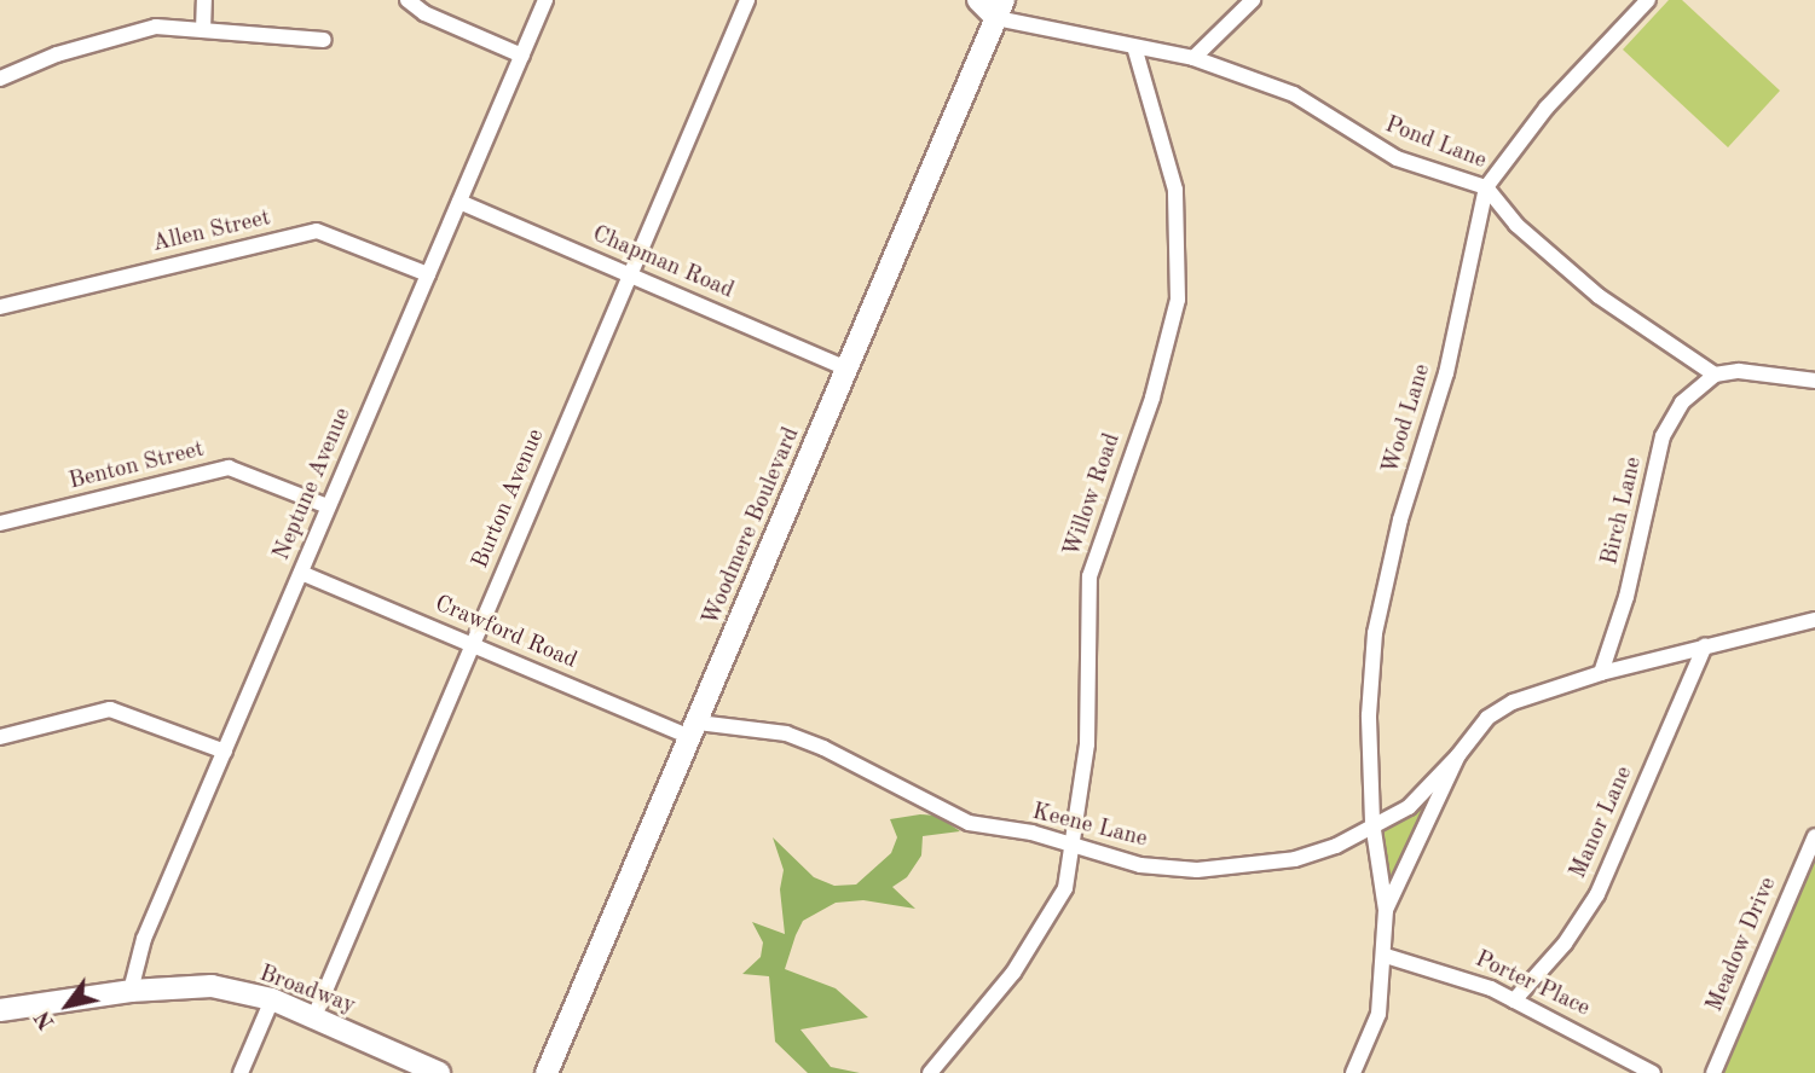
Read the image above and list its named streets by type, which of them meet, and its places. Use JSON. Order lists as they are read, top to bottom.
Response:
{
  "streets": {
    "street": [
      "Pond Lane",
      "Allen Street",
      "Chapman Road",
      "Wood Lane",
      "Benton Street",
      "Neptune Avenue",
      "Willow Road",
      "Burton Avenue",
      "Birch Lane",
      "Woodmere Boulevard",
      "Crawford Road",
      "Manor Lane",
      "Keene Lane",
      "Meadow Drive",
      "Porter Place",
      "Broadway"
    ]
  },
  "crossings": [
    ["Pond Lane", "Wood Lane"],
    ["Pond Lane", "Willow Road"],
    ["Pond Lane", "Birch Lane"],
    ["Pond Lane", "Woodmere Boulevard"],
    ["Allen Street", "Neptune Avenue"],
    ["Chapman Road", "Neptune Avenue"],
    ["Chapman Road", "Burton Avenue"],
    ["Chapman Road", "Woodmere Boulevard"],
    ["Wood Lane", "Keene Lane"],
    ["Wood Lane", "Porter Place"],
    ["Benton Street", "Neptune Avenue"],
    ["Neptune Avenue", "Crawford Road"],
    ["Neptune Avenue", "Broadway"],
    ["Willow Road", "Keene Lane"],
    ["Burton Avenue", "Crawford Road"],
    ["Burton Avenue", "Broadway"],
    ["Woodmere Boulevard", "Crawford Road"],
    ["Woodmere Boulevard", "Keene Lane"],
    ["Crawford Road", "Keene Lane"],
    ["Manor Lane", "Porter Place"]
  ],
  "north": "bottom left"
}
